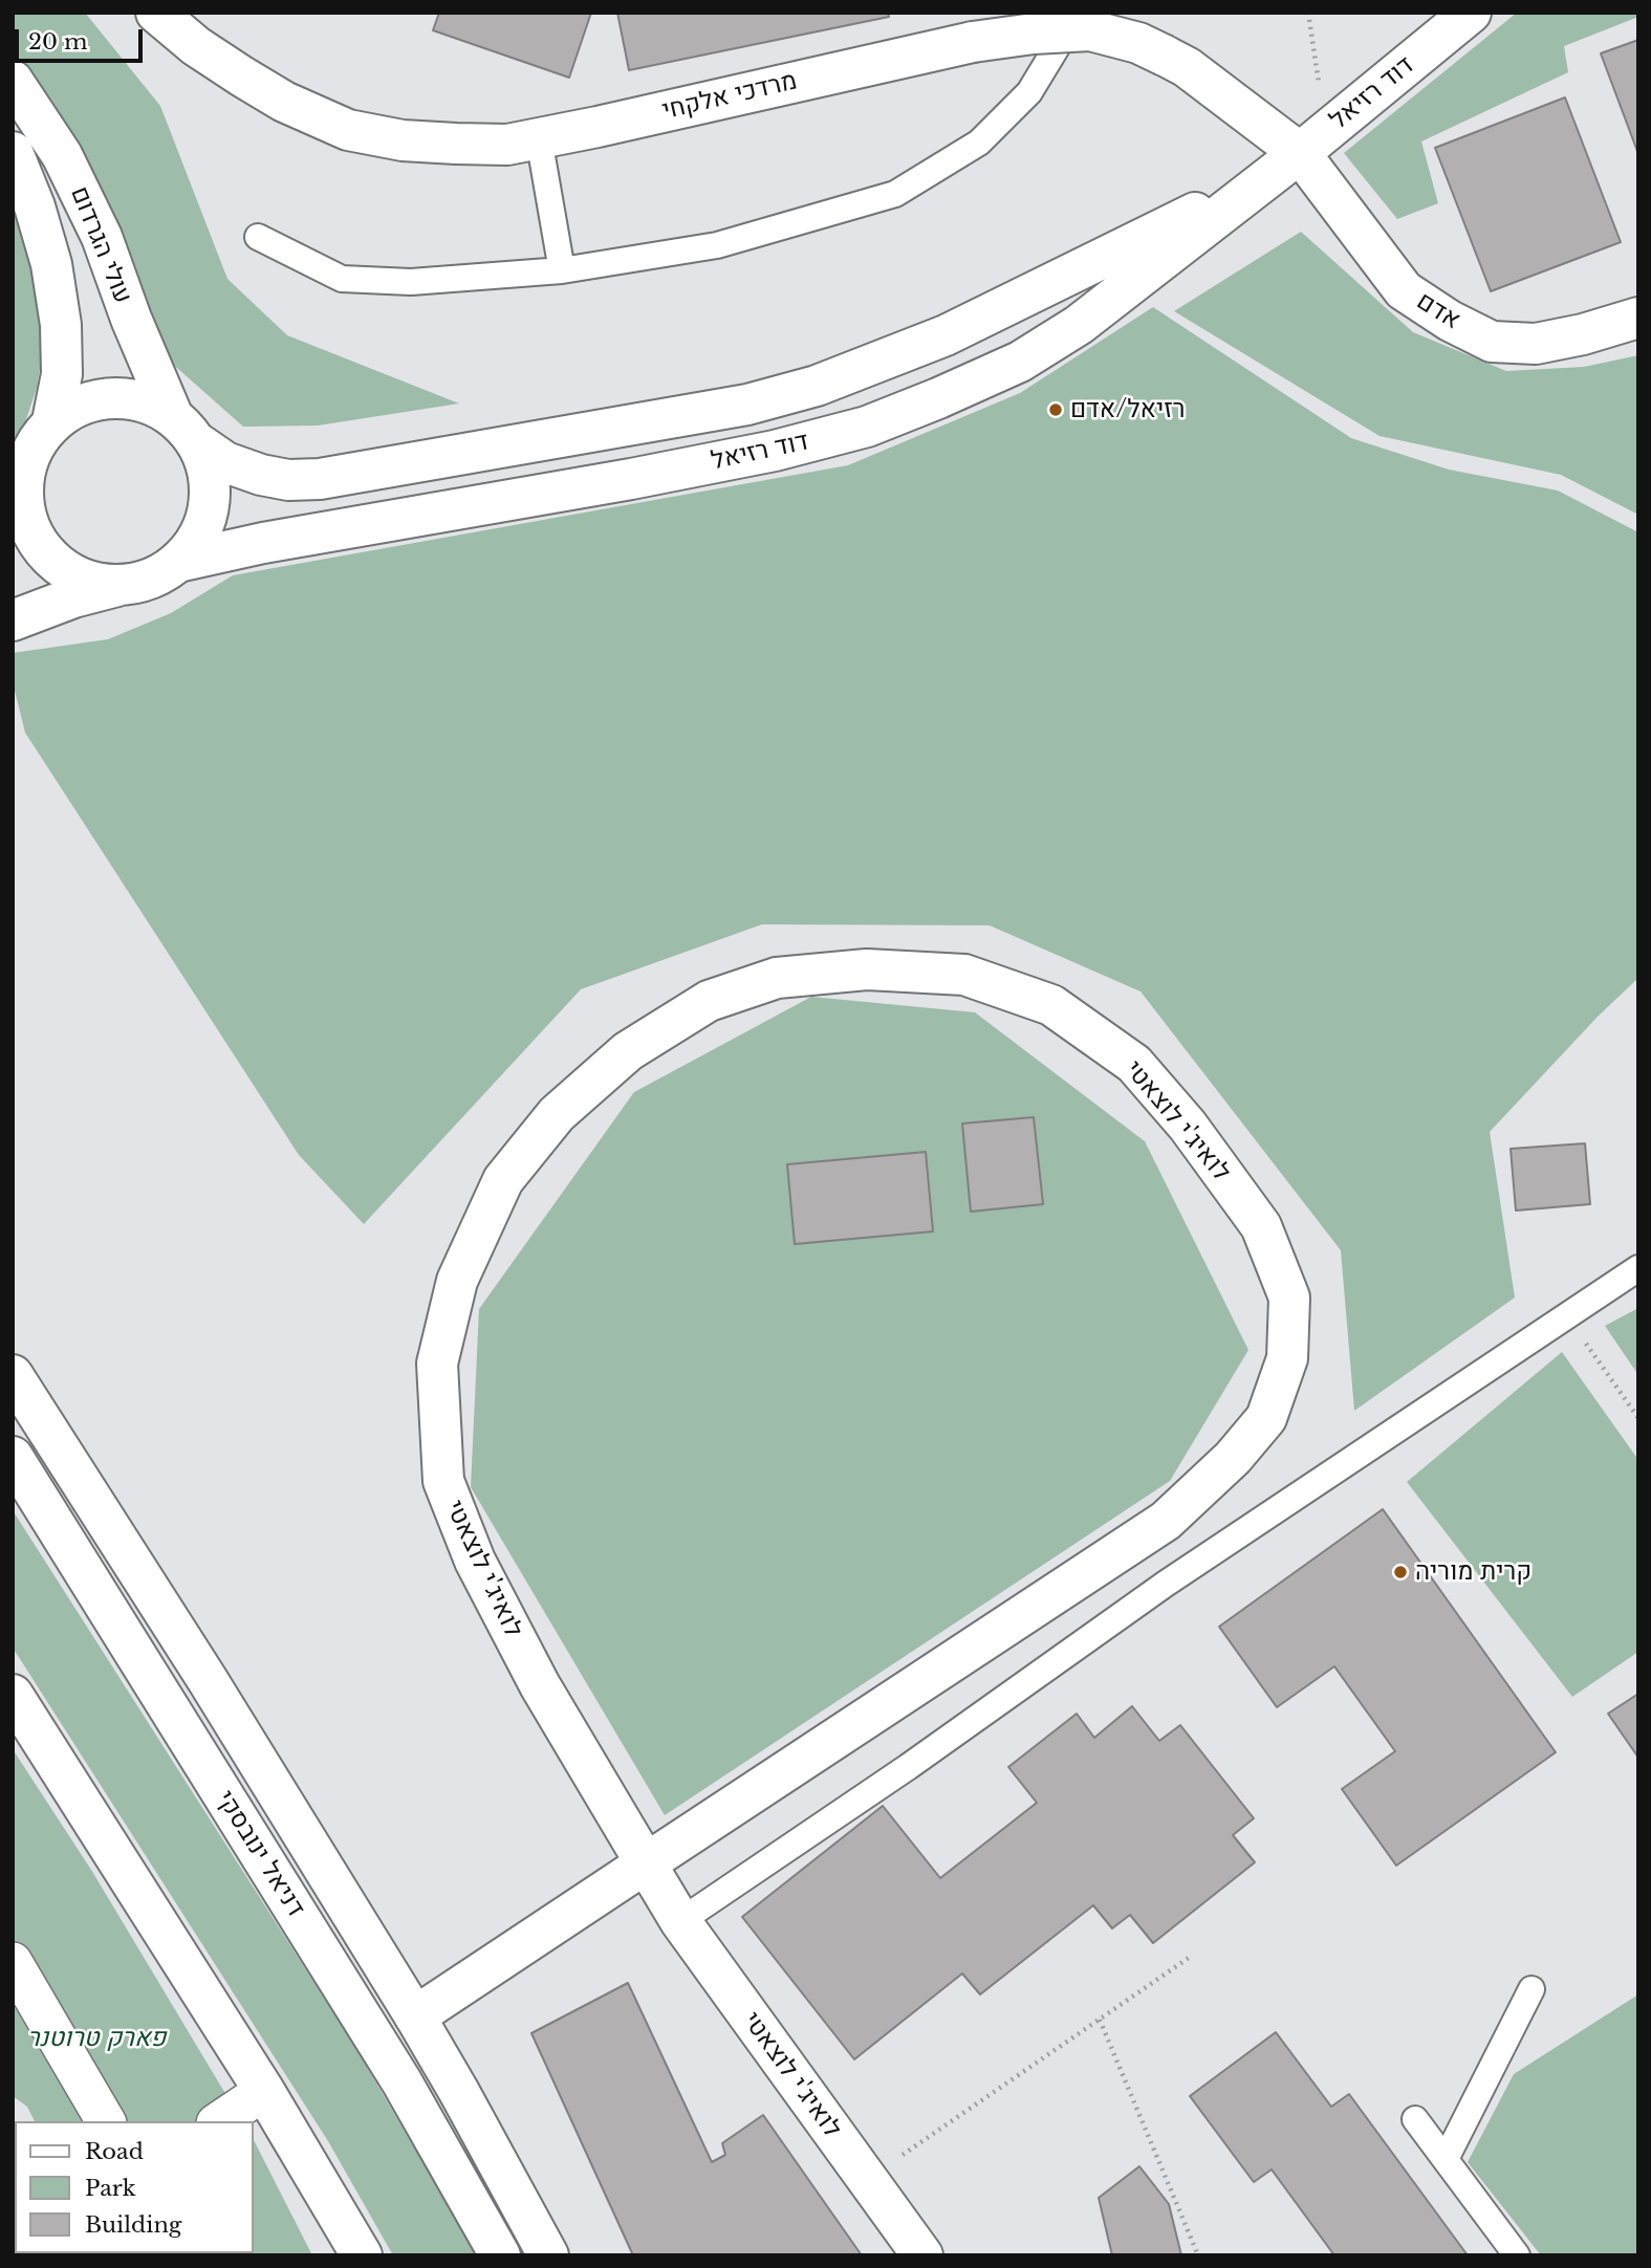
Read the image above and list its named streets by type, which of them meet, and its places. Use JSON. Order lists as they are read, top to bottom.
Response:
{
  "streets": {
    "street": [
      "דוד רזיאל",
      "מרדכי אלקחי",
      "עולי הגרדום",
      "אדם",
      "לואיג'י לוצאטי",
      "דניאל ינובסקי"
    ]
  },
  "crossings": [
    ["דוד רזיאל", "מרדכי אלקחי"],
    ["דוד רזיאל", "עולי הגרדום"],
    ["דוד רזיאל", "אדם"],
    ["מרדכי אלקחי", "אדם"]
  ],
  "parks": ["פארק טרוטנר"],
  "places": ["רזיאל/אדם", "קרית מוריה"],
  "legend": ["Road", "Park", "Building"],
  "scale_bar": "20 m"
}
